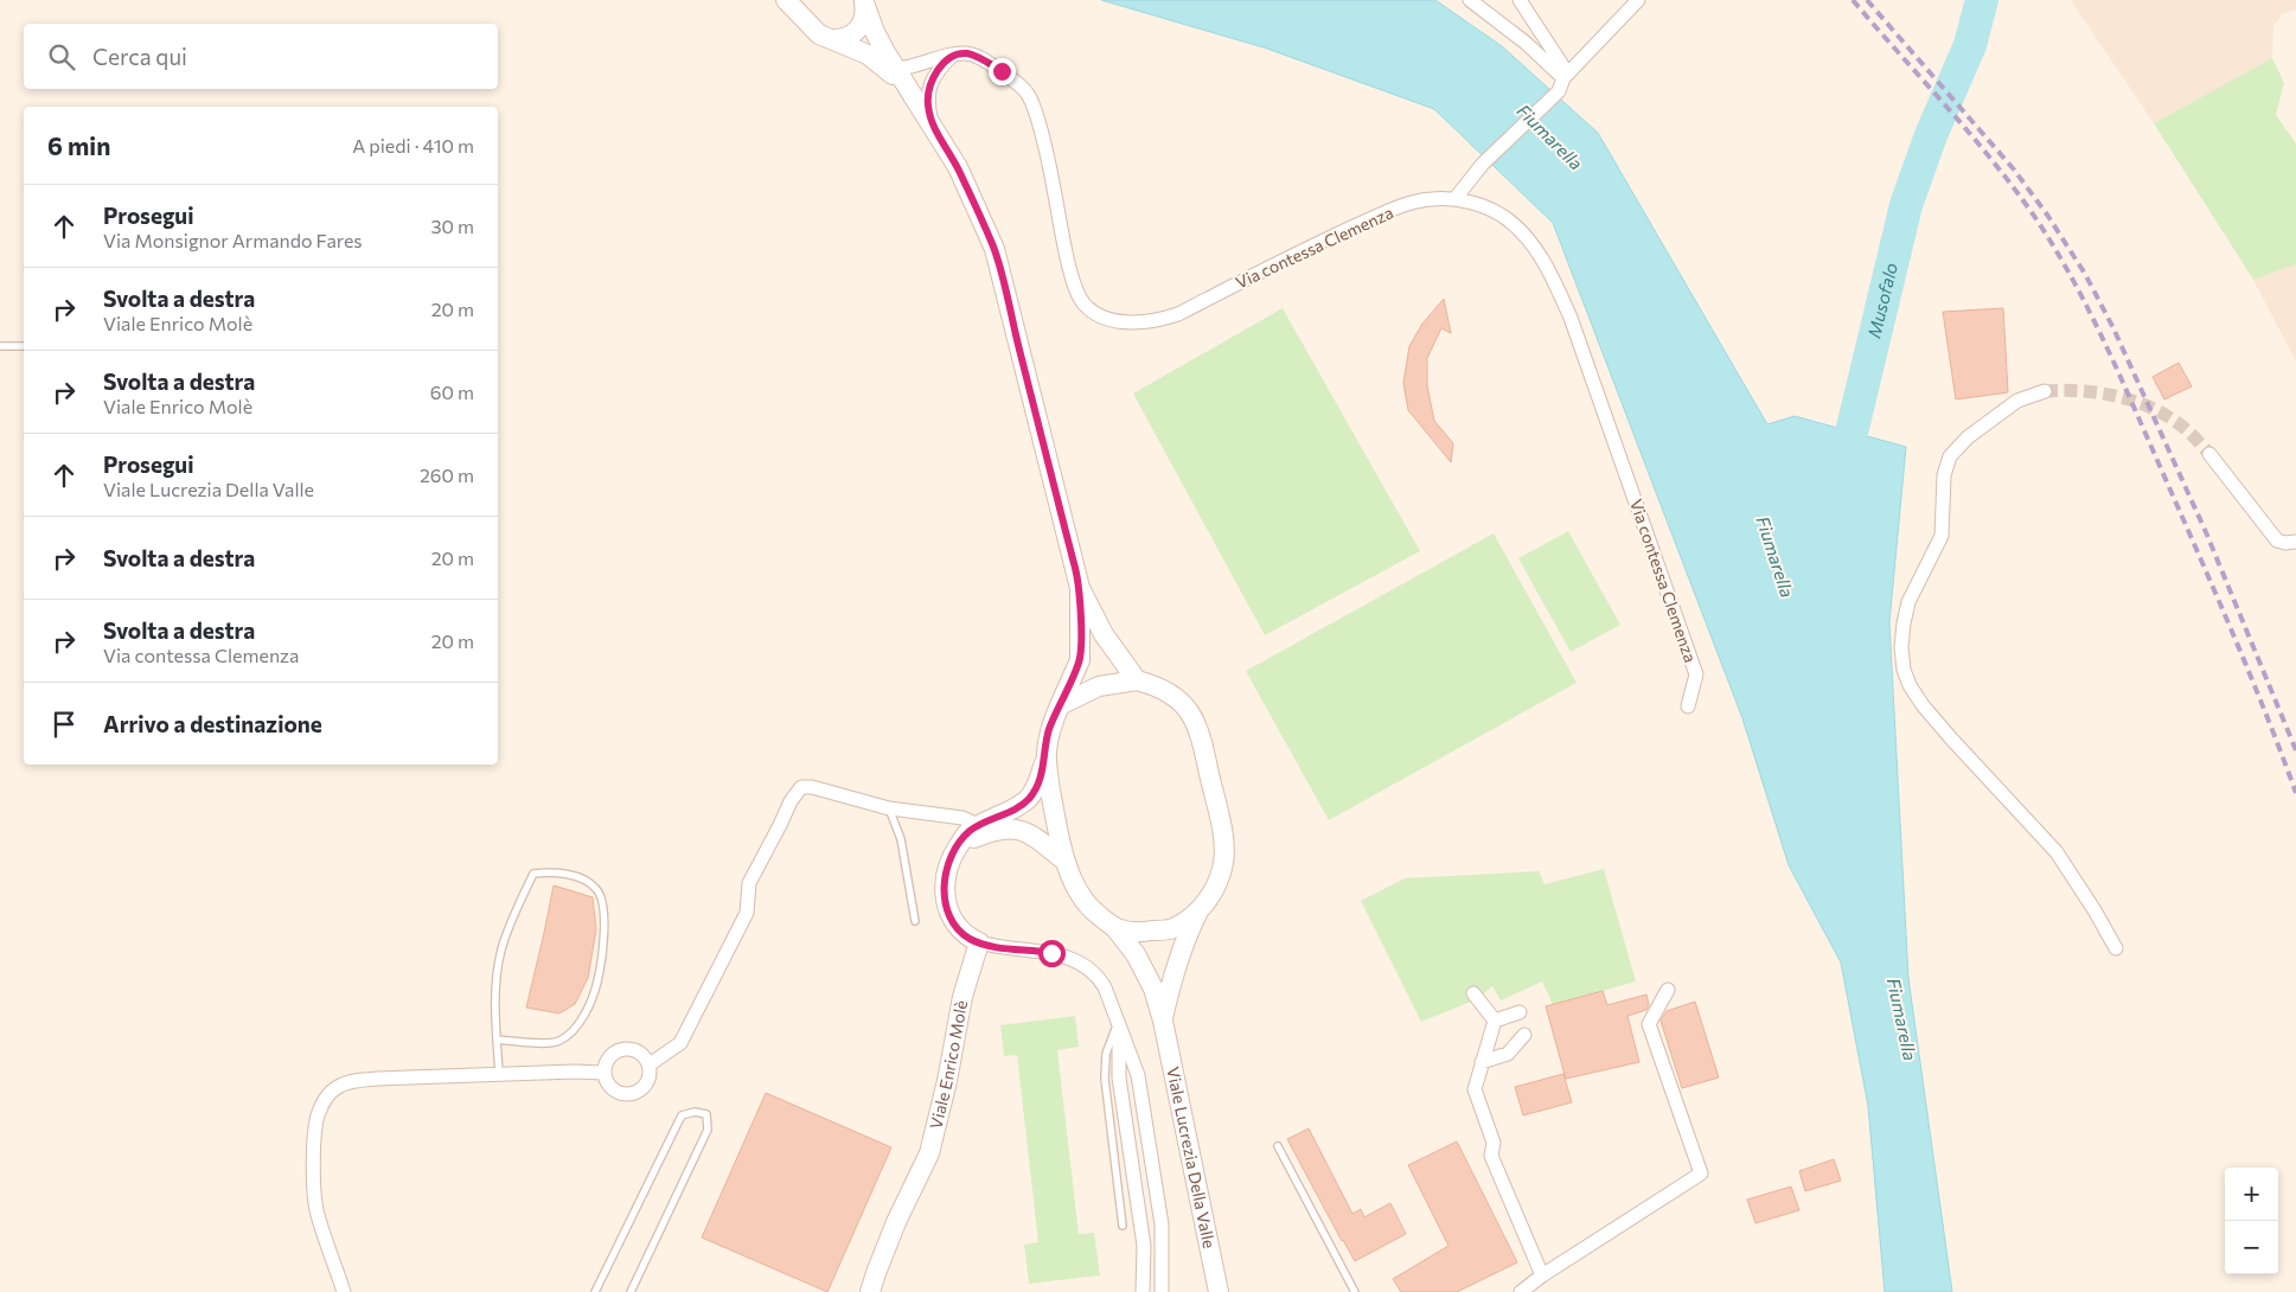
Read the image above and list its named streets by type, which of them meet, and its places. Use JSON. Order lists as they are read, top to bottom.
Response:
{
  "streets": {
    "main road": ["Viale Enrico Molè", "Viale Lucrezia Della Valle"],
    "street": ["Via contessa Clemenza"]
  },
  "water": ["Fiumarella", "Musofalo"],
  "page": {
    "search": "Cerca qui",
    "heading": ["6 min", "A piedi · 410 m"],
    "list": [
      ["Prosegui", "Via Monsignor Armando Fares", "30 m"],
      ["Svolta a destra", "Viale Enrico Molè", "20 m"],
      ["Svolta a destra", "Viale Enrico Molè", "60 m"],
      ["Prosegui", "Viale Lucrezia Della Valle", "260 m"],
      ["Svolta a destra", "20 m"],
      ["Svolta a destra", "Via contessa Clemenza", "20 m"],
      "Arrivo a destinazione"
    ],
    "map_buttons": ["+", "−"]
  }
}
